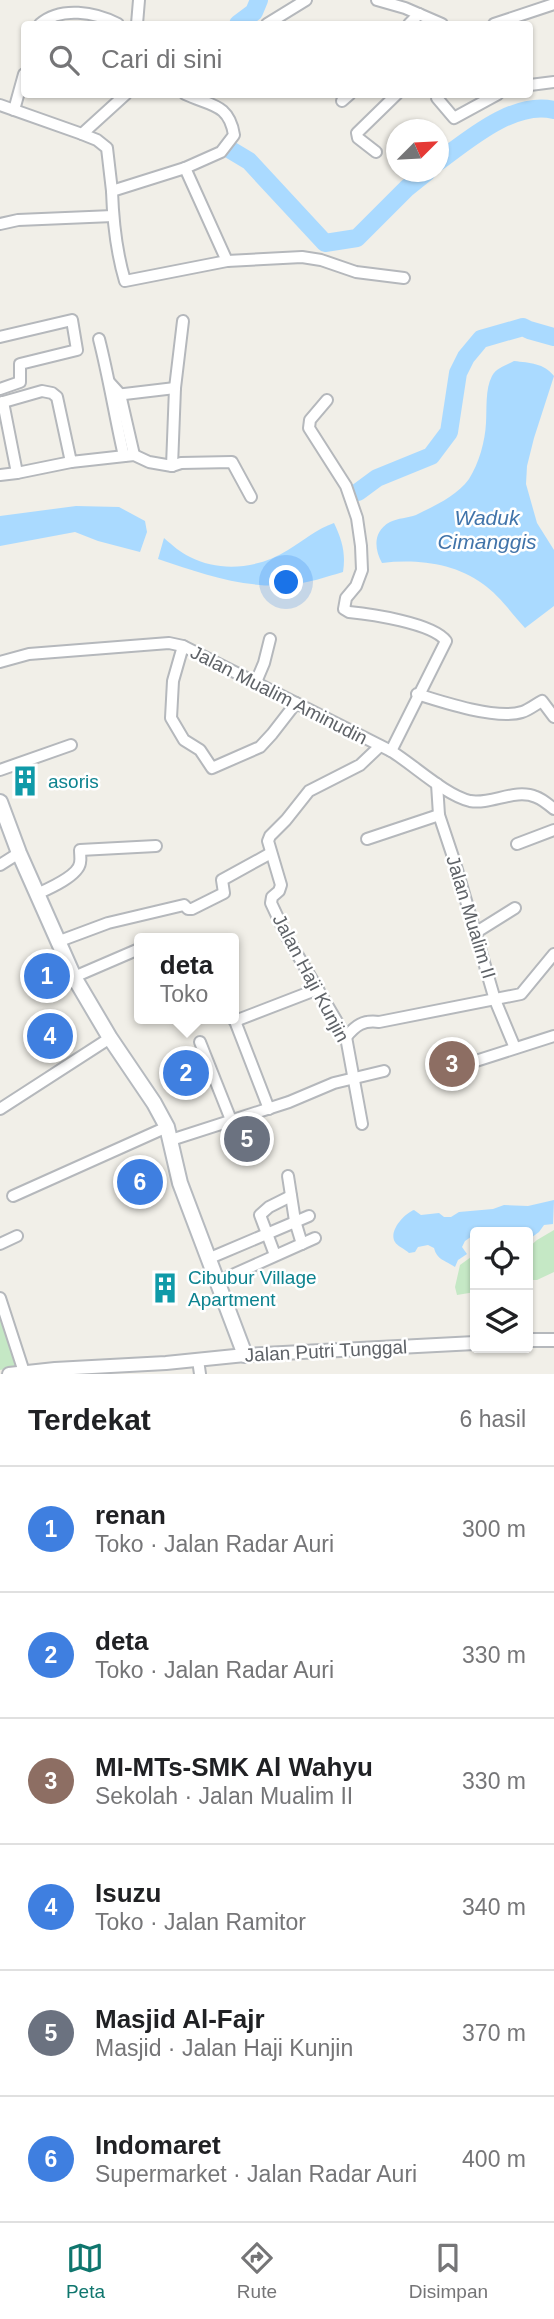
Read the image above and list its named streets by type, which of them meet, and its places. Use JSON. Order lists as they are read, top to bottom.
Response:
{
  "streets": {
    "street": [
      "Jalan Mualim Aminudin",
      "Jalan Mualim II",
      "Jalan Haji Kunjin",
      "Jalan Putri Tunggal"
    ]
  },
  "crossings": [
    ["Jalan Mualim Aminudin", "Jalan Mualim II"]
  ],
  "water": ["Waduk Cimanggis"],
  "places": {
    "building": ["asoris", "Cibubur Village Apartment"]
  },
  "north": "top right",
  "page": {
    "search": "Cari di sini",
    "popup": ["deta", "Toko"],
    "pins": [
      "1",
      "4",
      "3",
      "2",
      "5",
      "6"
    ],
    "heading": ["Terdekat", "6 hasil"],
    "list": [
      {
        "mark": "1",
        "name": "renan",
        "note": "Toko · Jalan Radar Auri",
        "value": "300 m"
      },
      {
        "mark": "2",
        "name": "deta",
        "note": "Toko · Jalan Radar Auri",
        "value": "330 m"
      },
      {
        "mark": "3",
        "name": "MI-MTs-SMK Al Wahyu",
        "note": "Sekolah · Jalan Mualim II",
        "value": "330 m"
      },
      {
        "mark": "4",
        "name": "Isuzu",
        "note": "Toko · Jalan Ramitor",
        "value": "340 m"
      },
      {
        "mark": "5",
        "name": "Masjid Al-Fajr",
        "note": "Masjid · Jalan Haji Kunjin",
        "value": "370 m"
      },
      {
        "mark": "6",
        "name": "Indomaret",
        "note": "Supermarket · Jalan Radar Auri",
        "value": "400 m"
      }
    ],
    "nav": ["Peta", "Rute", "Disimpan"]
  }
}
